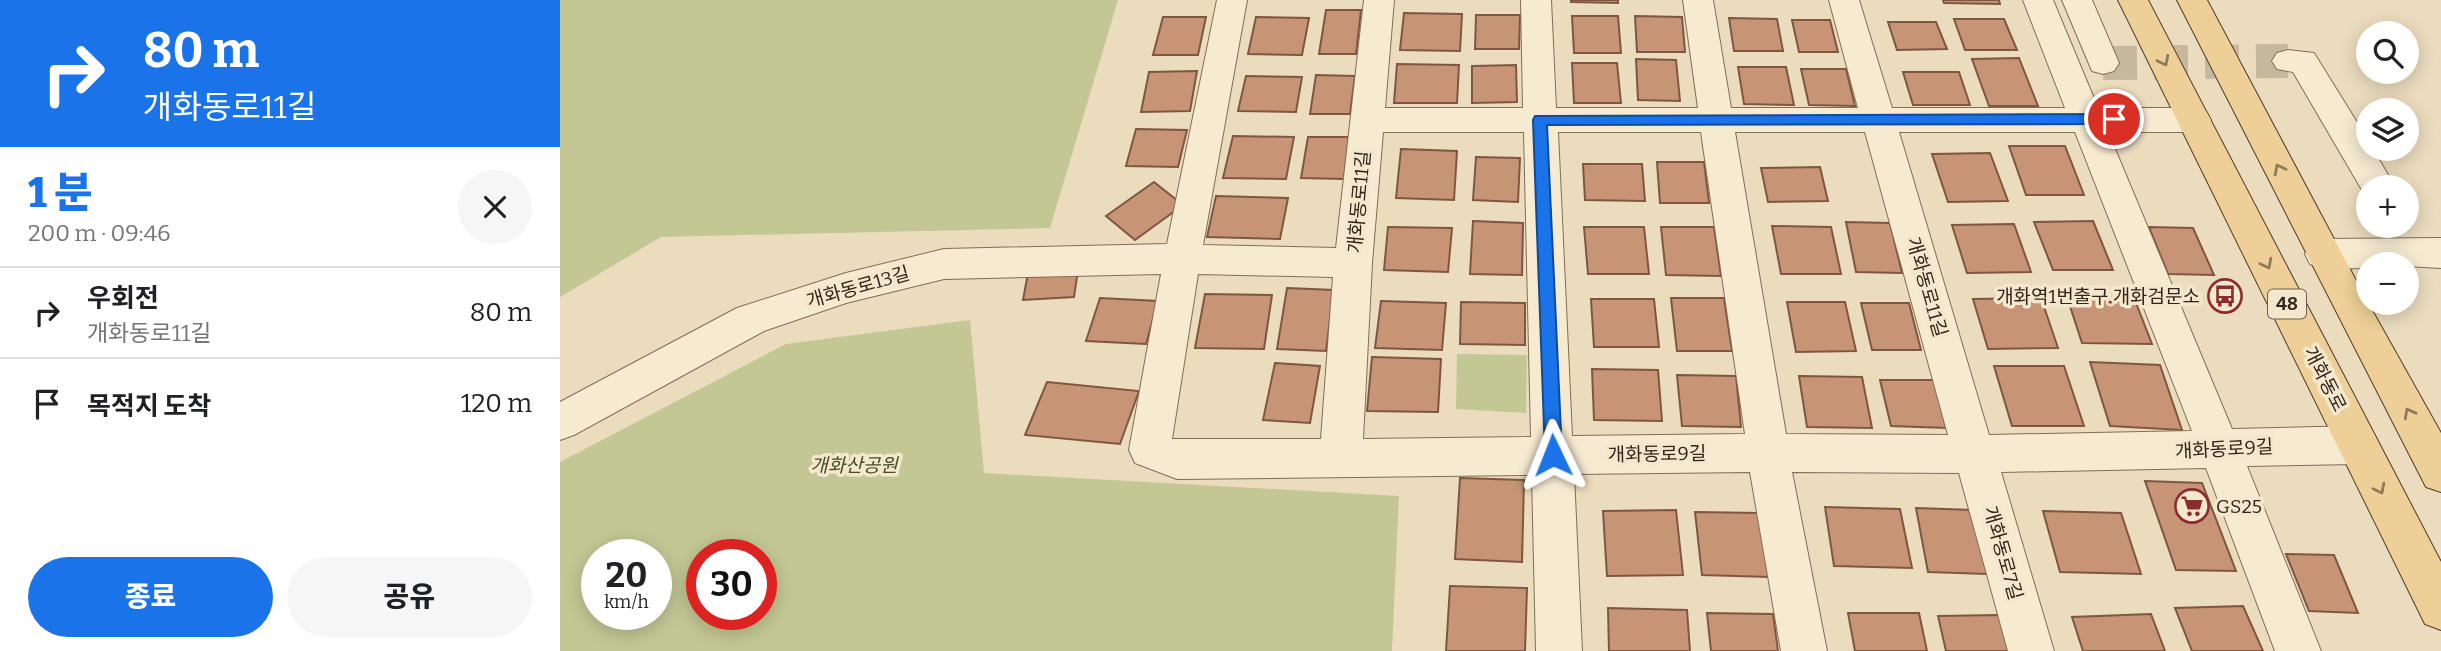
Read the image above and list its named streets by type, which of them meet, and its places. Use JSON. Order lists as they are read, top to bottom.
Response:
{
  "streets": {
    "main road": ["48", "개화동로"],
    "street": [
      "개화동로11길",
      "개화동로13길",
      "개화동로9길",
      "개화동로7길"
    ]
  },
  "crossings": [
    ["개화동로11길", "개화동로13길"],
    ["개화동로11길", "개화동로9길"],
    ["개화동로11길", "개화동로7길"],
    ["개화동로13길", "개화동로9길"],
    ["개화동로", "개화동로9길"],
    ["개화동로9길", "개화동로7길"]
  ],
  "parks": ["개화산공원"],
  "places": {
    "bus stop": ["개화역1번출구.개화검문소"],
    "supermarket": ["GS25"]
  },
  "page": {
    "turn": ["80 m", "개화동로11길"],
    "map_buttons": ["+", "−"],
    "heading": ["1 분", "200 m · 09:46"],
    "list": [
      {
        "name": "우회전",
        "note": "개화동로11길",
        "value": "80 m"
      },
      {
        "name": "목적지 도착",
        "value": "120 m"
      }
    ],
    "speed": "20 km/h",
    "limit": "30",
    "buttons": ["종료", "공유"]
  }
}
